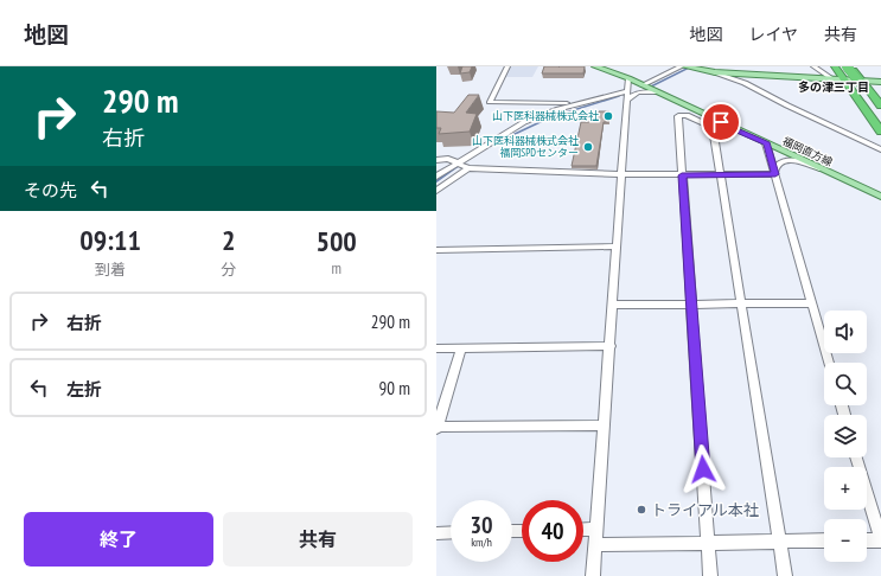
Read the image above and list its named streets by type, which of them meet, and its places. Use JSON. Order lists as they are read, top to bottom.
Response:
{
  "streets": {
    "main road": ["福岡直方線"]
  },
  "districts": ["多の津三丁目"],
  "places": ["山下医科器械株式会社", "山下医科器械株式会社 福岡SPDセンター", "トライアル本社"],
  "page": {
    "header": "地図",
    "nav": ["地図", "レイヤ", "共有"],
    "turn": ["290 m", "右折"],
    "then": "その先",
    "eta": [
      "09:11",
      "到着",
      "2",
      "分",
      "500",
      "m"
    ],
    "list": [
      {
        "name": "右折",
        "value": "290 m"
      },
      {
        "name": "左折",
        "value": "90 m"
      }
    ],
    "map_buttons": ["+", "−"],
    "speed": "30 km/h",
    "limit": "40",
    "buttons": ["終了", "共有"]
  }
}
